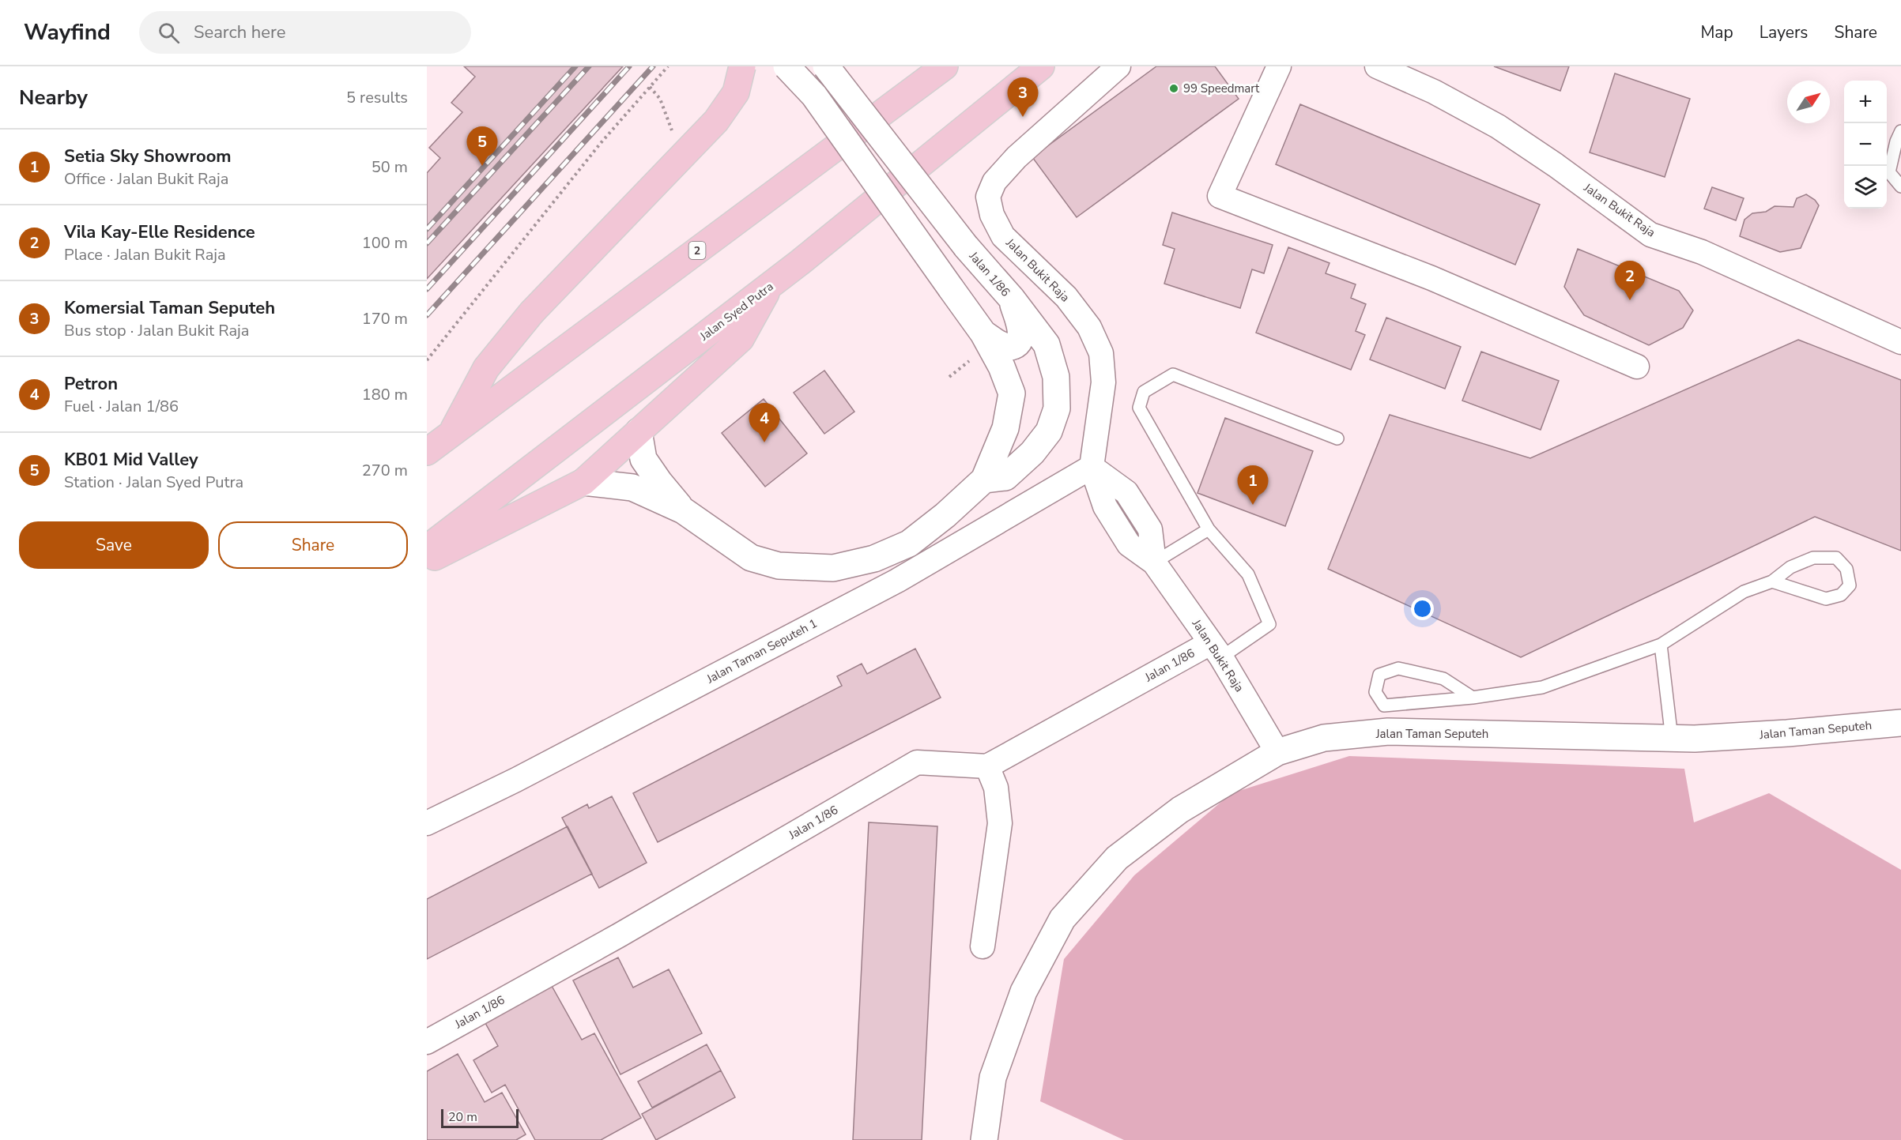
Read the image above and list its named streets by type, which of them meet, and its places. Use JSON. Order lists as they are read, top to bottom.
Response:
{
  "streets": {
    "main road": ["2", "Jalan Syed Putra"],
    "street": [
      "Jalan Bukit Raja",
      "Jalan 1/86",
      "Jalan Taman Seputeh 1",
      "Jalan Taman Seputeh"
    ]
  },
  "crossings": [
    ["Jalan Bukit Raja", "Jalan 1/86"],
    ["Jalan Bukit Raja", "Jalan Taman Seputeh 1"],
    ["Jalan Bukit Raja", "Jalan Taman Seputeh"]
  ],
  "places": ["99 Speedmart"],
  "scale_bar": "20 m",
  "north": "top right",
  "page": {
    "header": "Wayfind",
    "search": "Search here",
    "nav": ["Map", "Layers", "Share"],
    "heading": ["Nearby", "5 results"],
    "pins": [
      "3",
      "5",
      "2",
      "4",
      "1"
    ],
    "map_buttons": ["+", "−"],
    "list": [
      {
        "mark": "1",
        "name": "Setia Sky Showroom",
        "note": "Office · Jalan Bukit Raja",
        "value": "50 m"
      },
      {
        "mark": "2",
        "name": "Vila Kay-Elle Residence",
        "note": "Place · Jalan Bukit Raja",
        "value": "100 m"
      },
      {
        "mark": "3",
        "name": "Komersial Taman Seputeh",
        "note": "Bus stop · Jalan Bukit Raja",
        "value": "170 m"
      },
      {
        "mark": "4",
        "name": "Petron",
        "note": "Fuel · Jalan 1/86",
        "value": "180 m"
      },
      {
        "mark": "5",
        "name": "KB01 Mid Valley",
        "note": "Station · Jalan Syed Putra",
        "value": "270 m"
      }
    ],
    "buttons": ["Save", "Share"],
    "scale": "20 m"
  }
}
